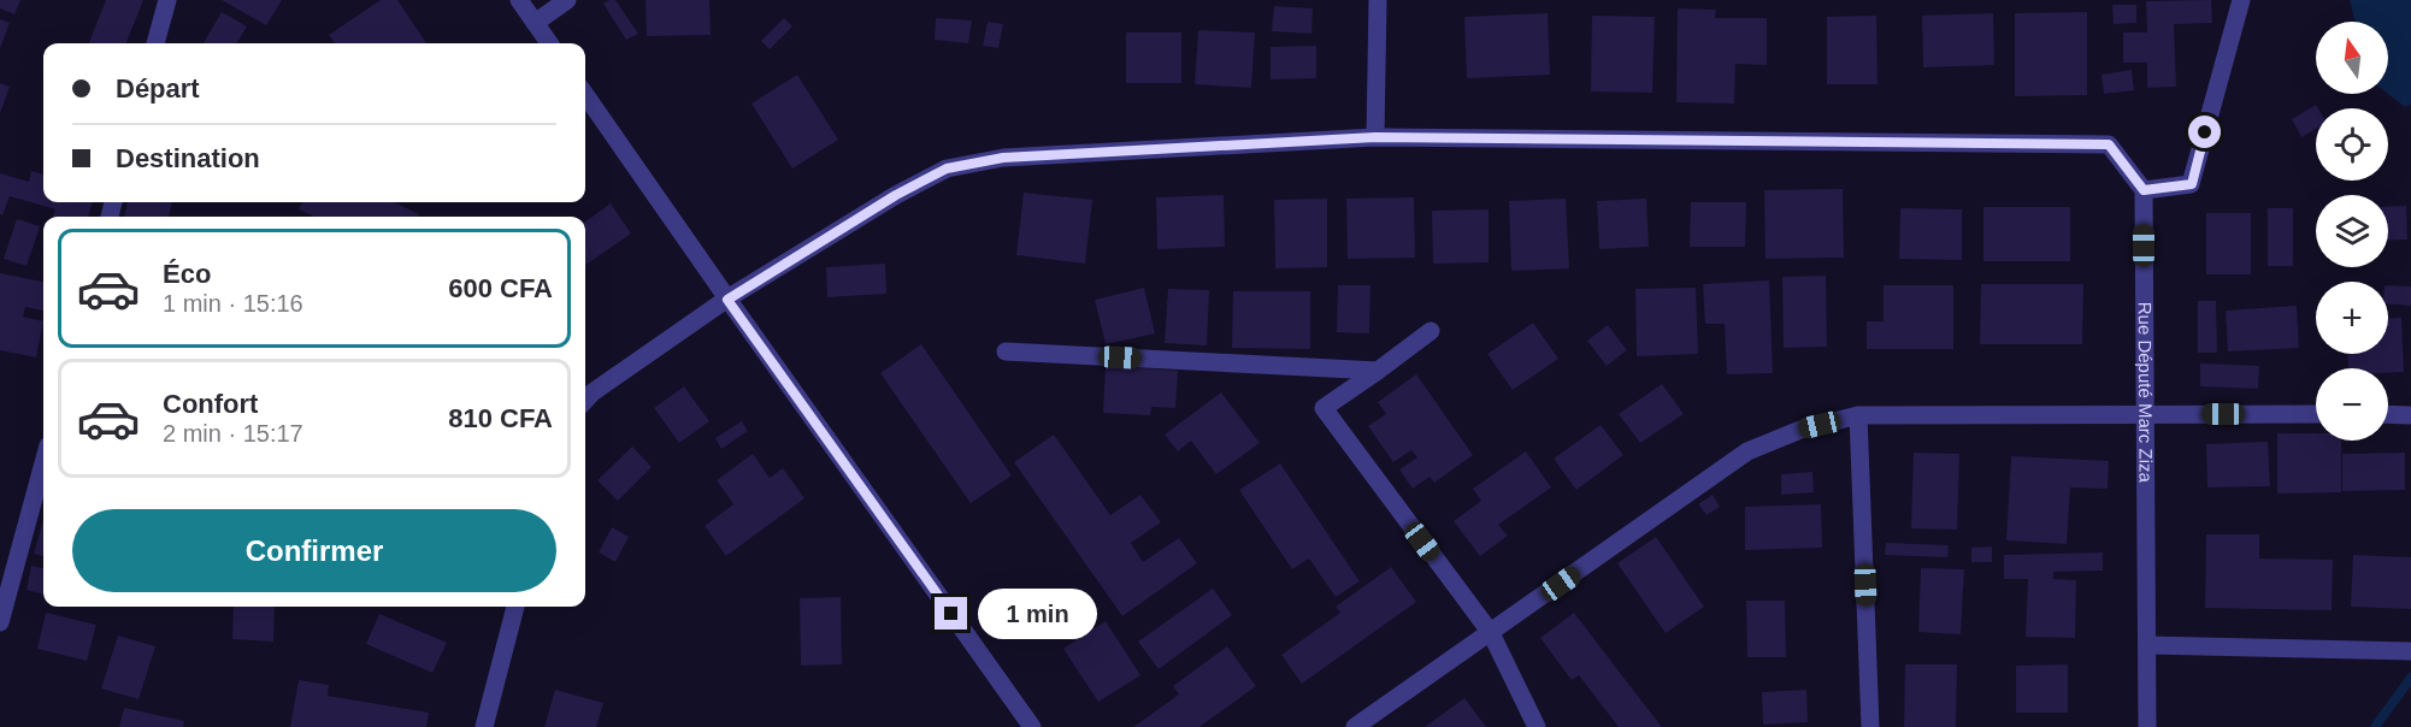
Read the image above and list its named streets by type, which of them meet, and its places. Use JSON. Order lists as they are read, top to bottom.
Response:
{
  "streets": {
    "street": ["Rue Député Marc Ziza"]
  },
  "north": "top",
  "page": {
    "map_buttons": ["+", "−"],
    "banner": ["Départ", "Destination"],
    "list": [
      {
        "name": "Éco",
        "note": "1 min · 15:16",
        "value": "600 CFA"
      },
      {
        "name": "Confort",
        "note": "2 min · 15:17",
        "value": "810 CFA"
      }
    ],
    "buttons": "Confirmer",
    "bubble": "1 min"
  }
}
